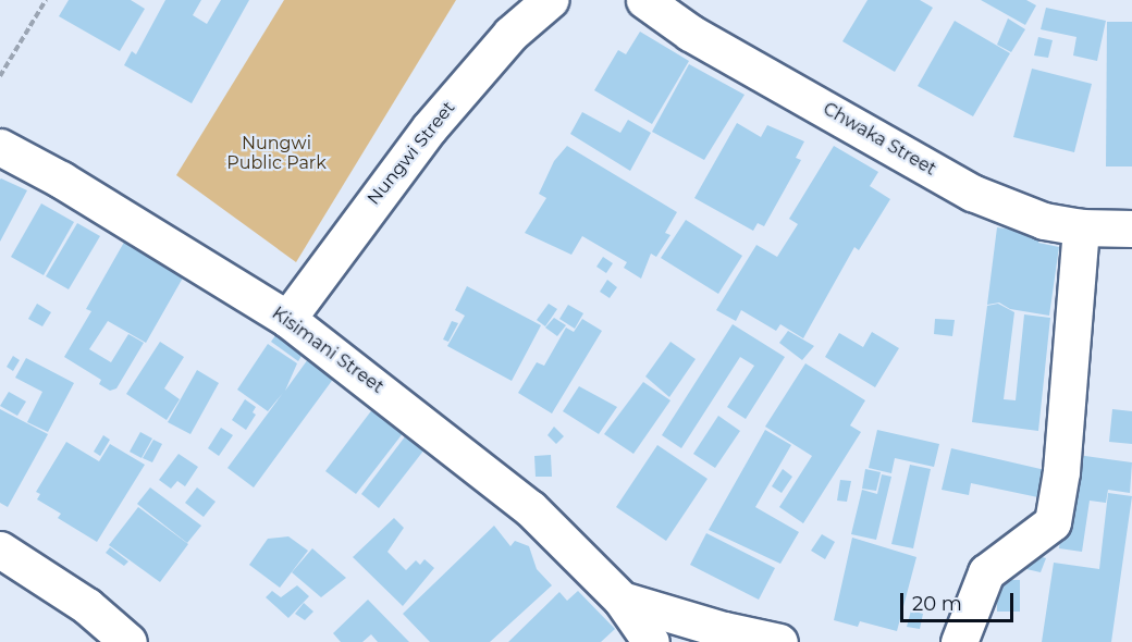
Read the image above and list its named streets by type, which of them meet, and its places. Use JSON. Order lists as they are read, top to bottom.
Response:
{
  "streets": {
    "street": ["Chwaka Street", "Nungwi Street", "Kisimani Street"]
  },
  "crossings": [
    ["Nungwi Street", "Kisimani Street"]
  ],
  "parks": ["Nungwi Public Park"],
  "scale_bar": "20 m"
}
